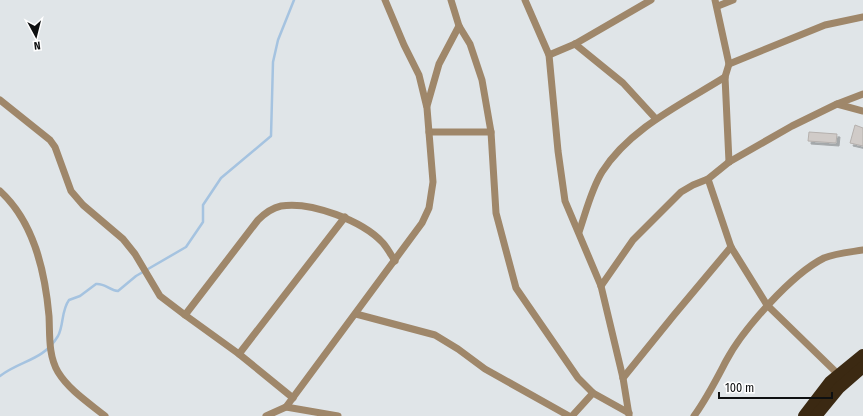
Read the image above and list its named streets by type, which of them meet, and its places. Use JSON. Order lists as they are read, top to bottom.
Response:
{
  "scale_bar": "100 m",
  "north": "bottom"
}
